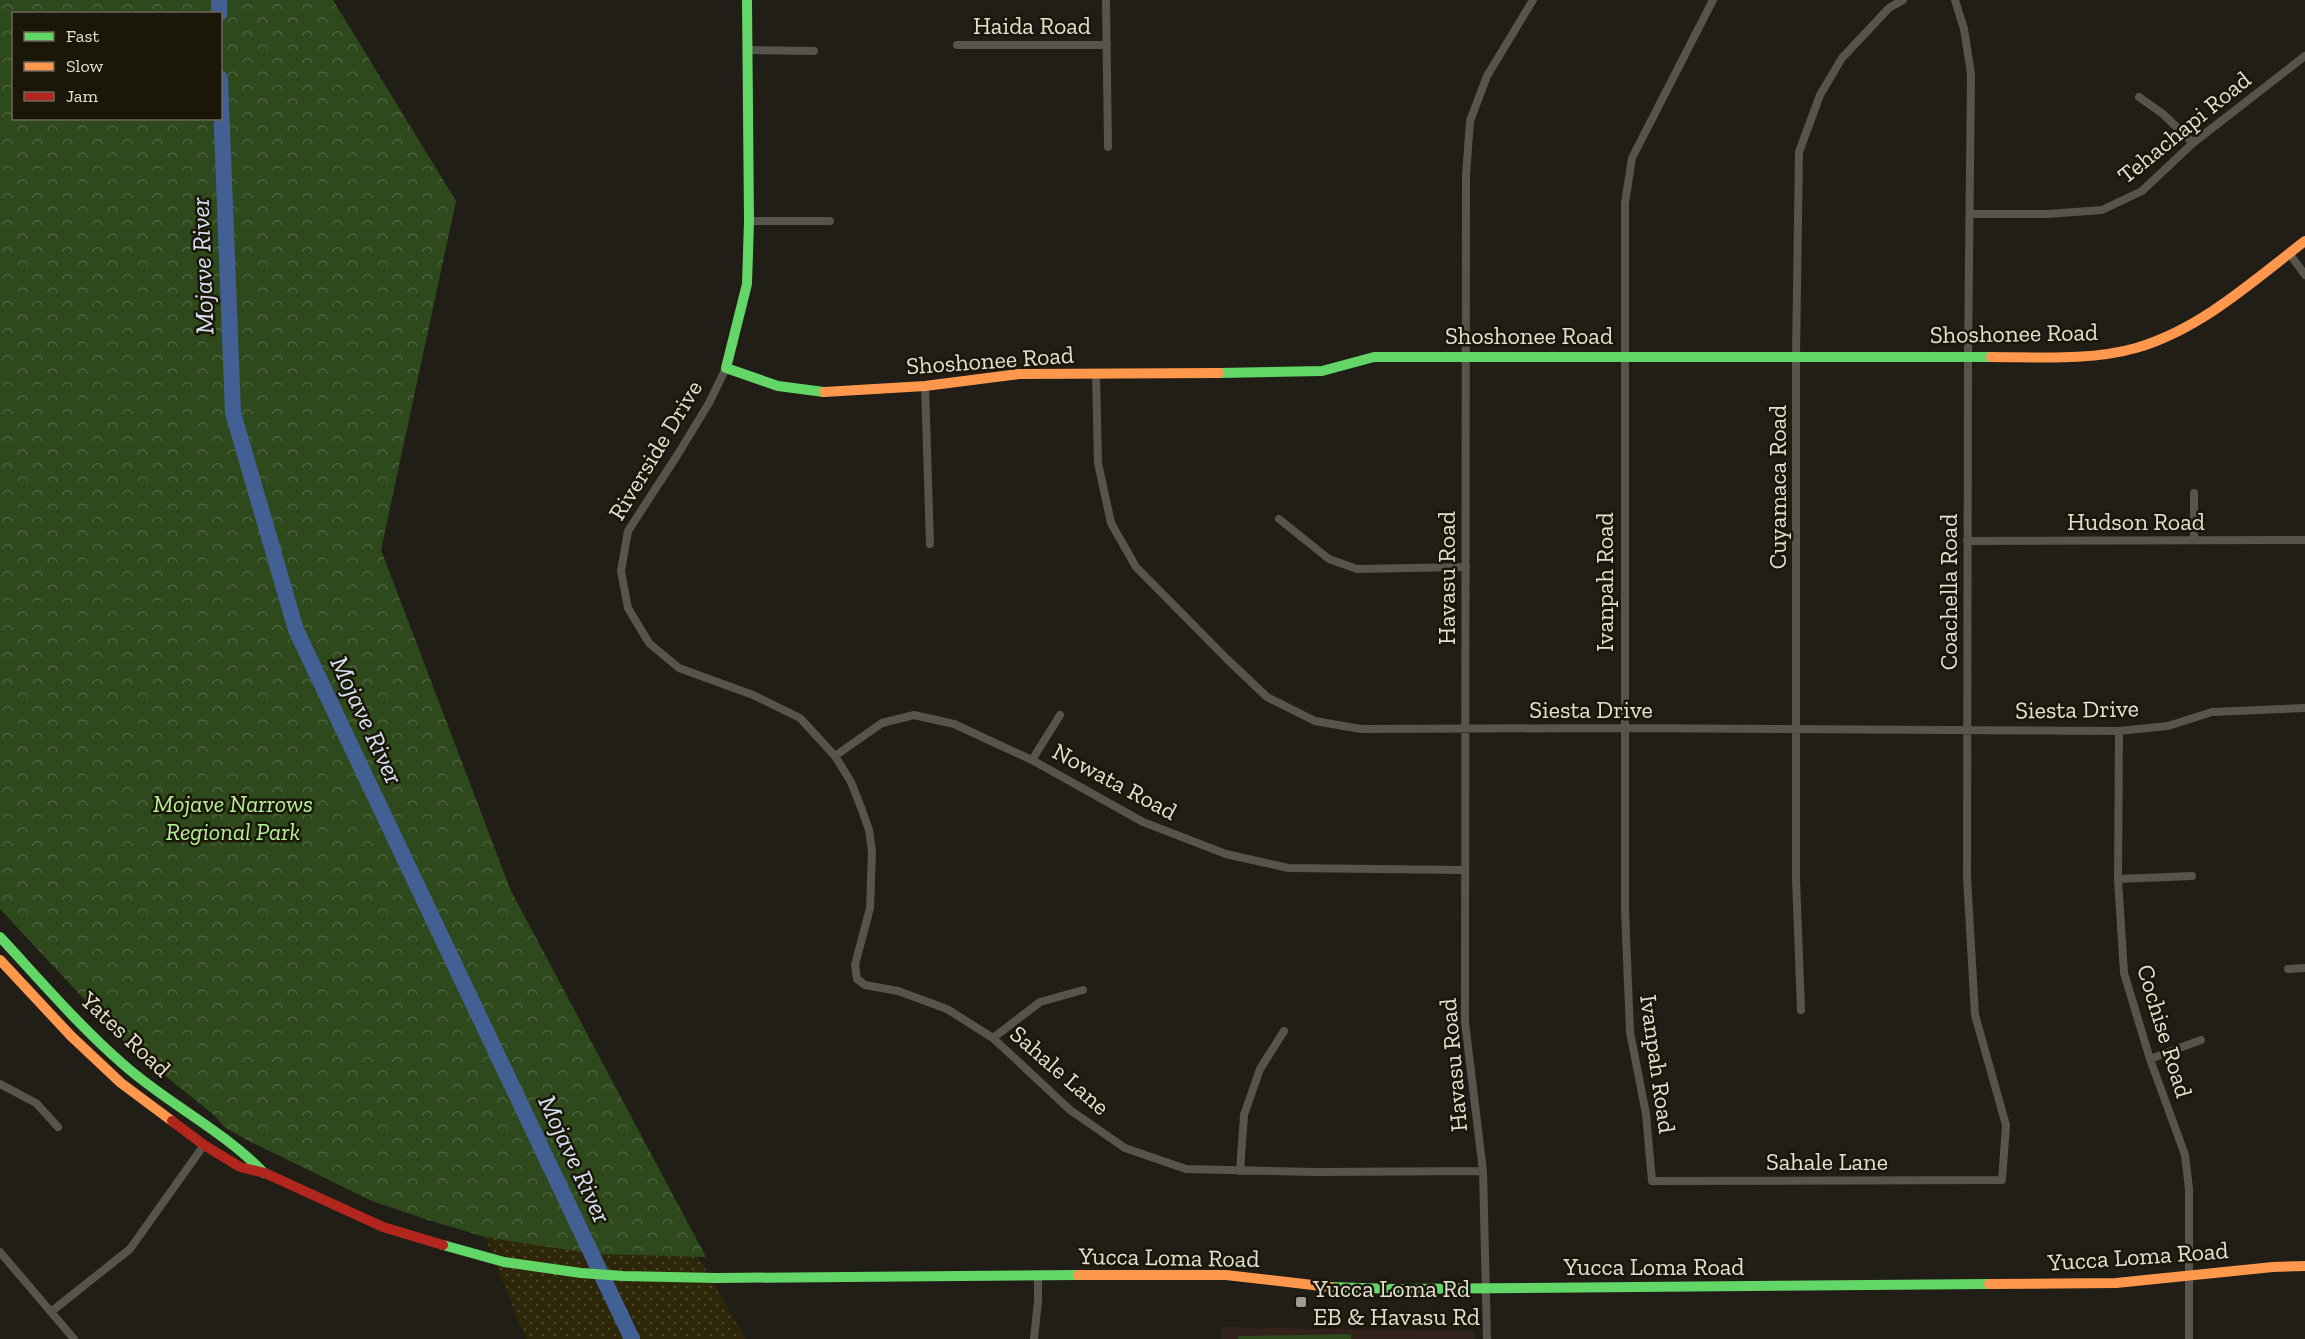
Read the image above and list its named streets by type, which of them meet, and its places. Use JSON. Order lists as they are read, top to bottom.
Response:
{
  "streets": {
    "main road": [
      "Shoshonee Road",
      "Riverside Drive",
      "Yates Road",
      "Yucca Loma Road"
    ],
    "street": [
      "Haida Road",
      "Tehachapi Road",
      "Cuyamaca Road",
      "Hudson Road",
      "Havasu Road",
      "Ivanpah Road",
      "Coachella Road",
      "Siesta Drive",
      "Nowata Road",
      "Cochise Road",
      "Sahale Lane"
    ]
  },
  "crossings": [
    ["Tehachapi Road", "Coachella Road"],
    ["Shoshonee Road", "Riverside Drive"],
    ["Shoshonee Road", "Cuyamaca Road"],
    ["Shoshonee Road", "Havasu Road"],
    ["Shoshonee Road", "Ivanpah Road"],
    ["Shoshonee Road", "Coachella Road"],
    ["Shoshonee Road", "Siesta Drive"],
    ["Riverside Drive", "Nowata Road"],
    ["Riverside Drive", "Sahale Lane"],
    ["Cuyamaca Road", "Siesta Drive"],
    ["Hudson Road", "Coachella Road"],
    ["Havasu Road", "Siesta Drive"],
    ["Havasu Road", "Nowata Road"],
    ["Havasu Road", "Sahale Lane"],
    ["Havasu Road", "Yucca Loma Road"],
    ["Ivanpah Road", "Siesta Drive"],
    ["Ivanpah Road", "Sahale Lane"],
    ["Coachella Road", "Siesta Drive"],
    ["Coachella Road", "Sahale Lane"],
    ["Siesta Drive", "Cochise Road"],
    ["Cochise Road", "Yucca Loma Road"],
    ["Yates Road", "Yucca Loma Road"]
  ],
  "water": ["Mojave River"],
  "parks": ["Mojave Narrows Regional Park"],
  "places": {
    "transit": ["Yucca Loma Rd EB & Havasu Rd"]
  },
  "legend": ["Fast", "Slow", "Jam"]
}
